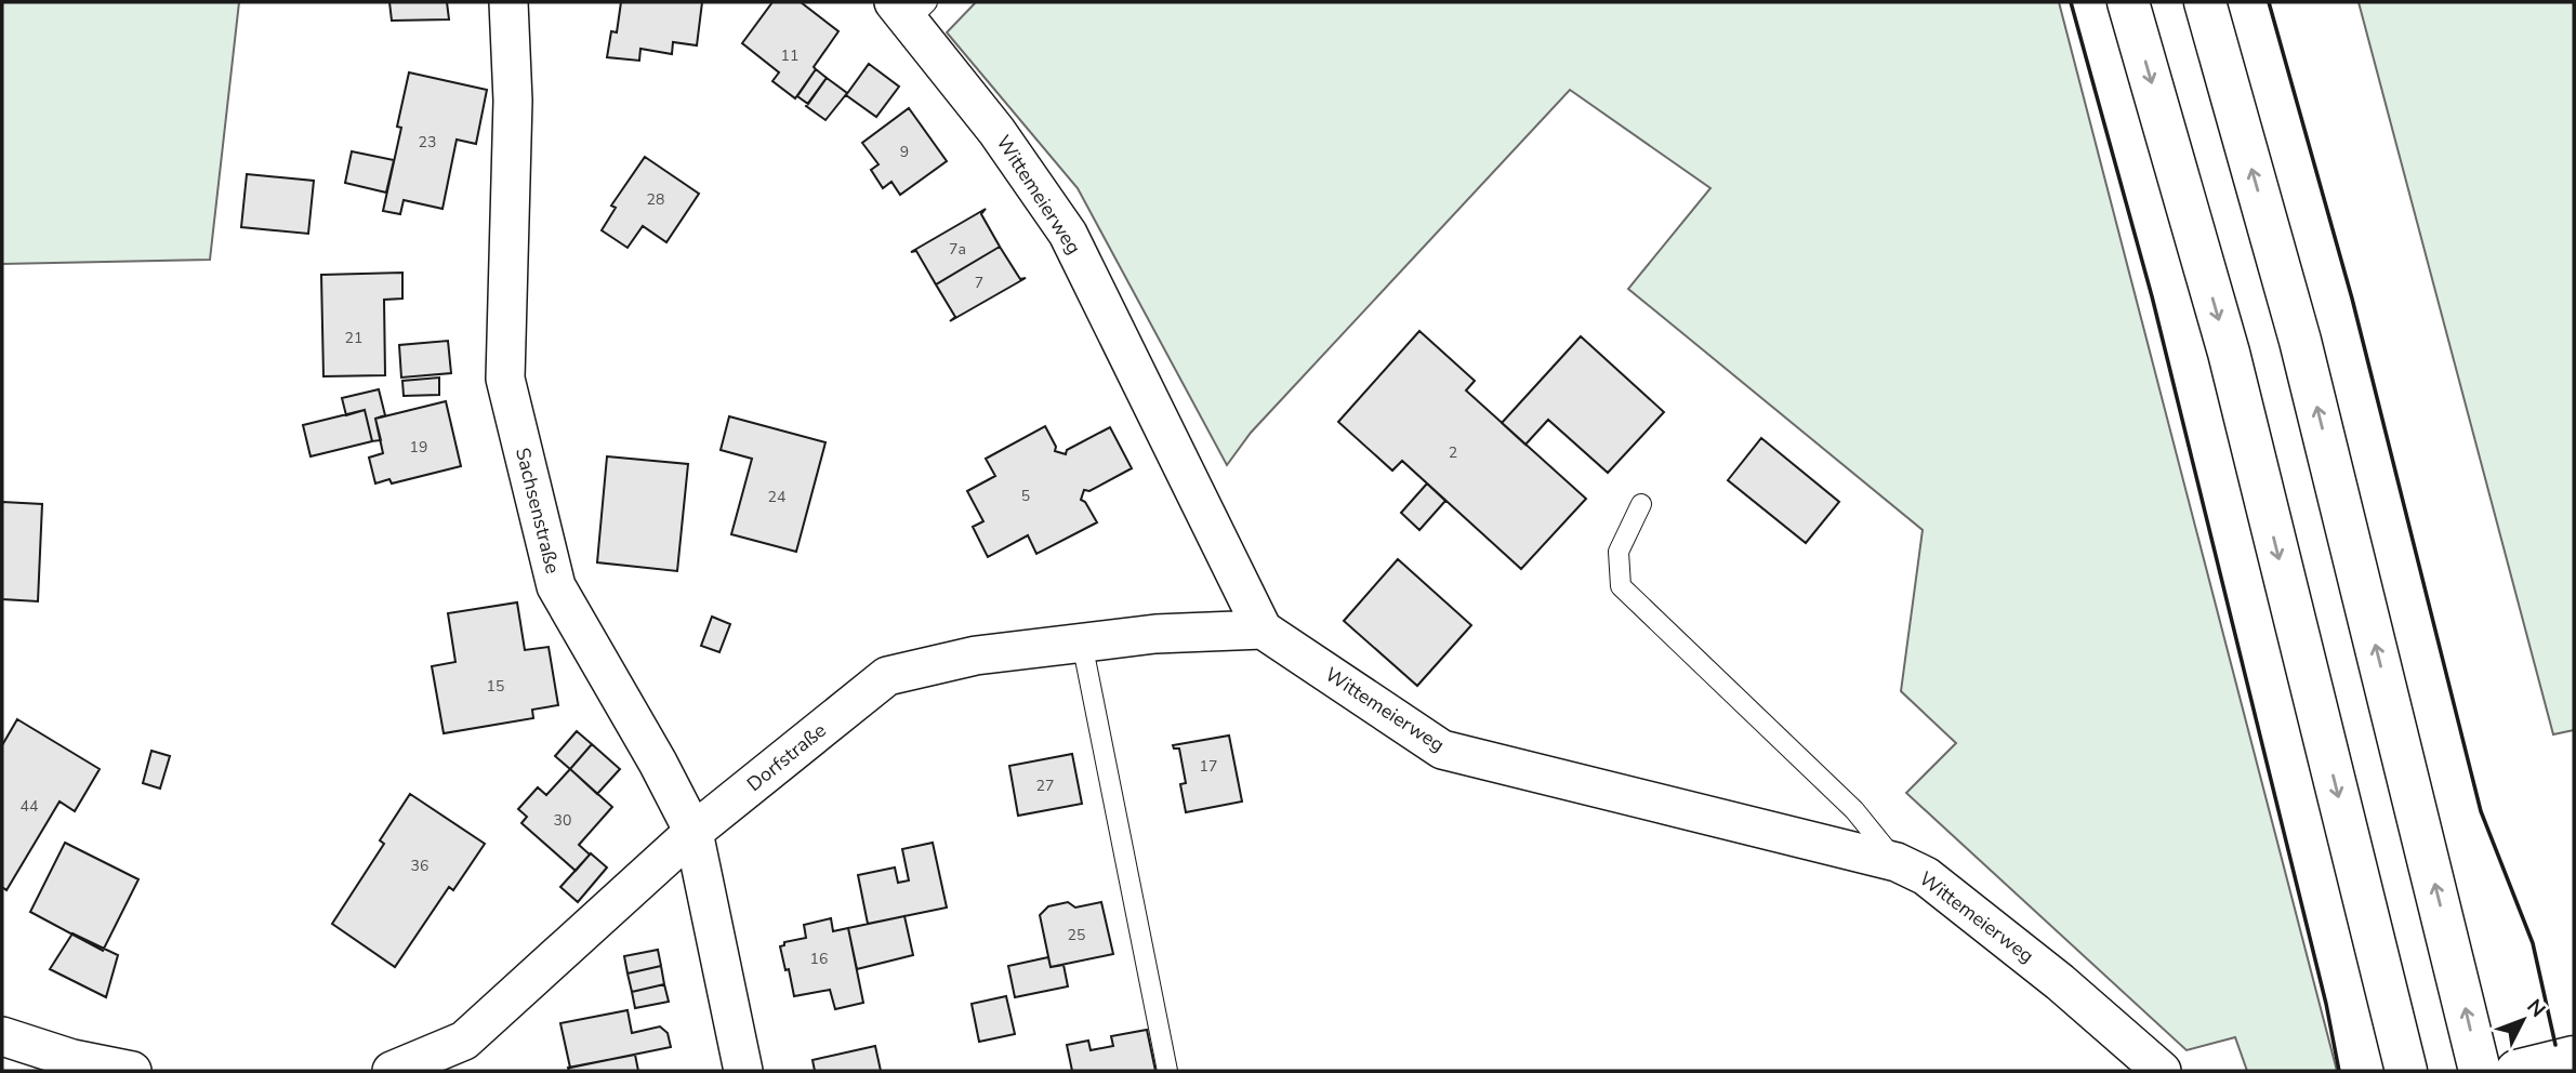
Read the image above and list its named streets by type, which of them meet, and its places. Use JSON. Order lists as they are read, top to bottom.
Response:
{
  "streets": {
    "street": ["Wittemeierweg", "Sachsenstraße", "Dorfstraße"]
  },
  "crossings": [
    ["Wittemeierweg", "Dorfstraße"],
    ["Sachsenstraße", "Dorfstraße"]
  ],
  "house_numbers": [
    "11",
    "23",
    "9",
    "28",
    "7a",
    "7",
    "21",
    "19",
    "2",
    "5",
    "24",
    "15",
    "17",
    "27",
    "44",
    "30",
    "36",
    "25",
    "16"
  ],
  "north": "top right"
}
